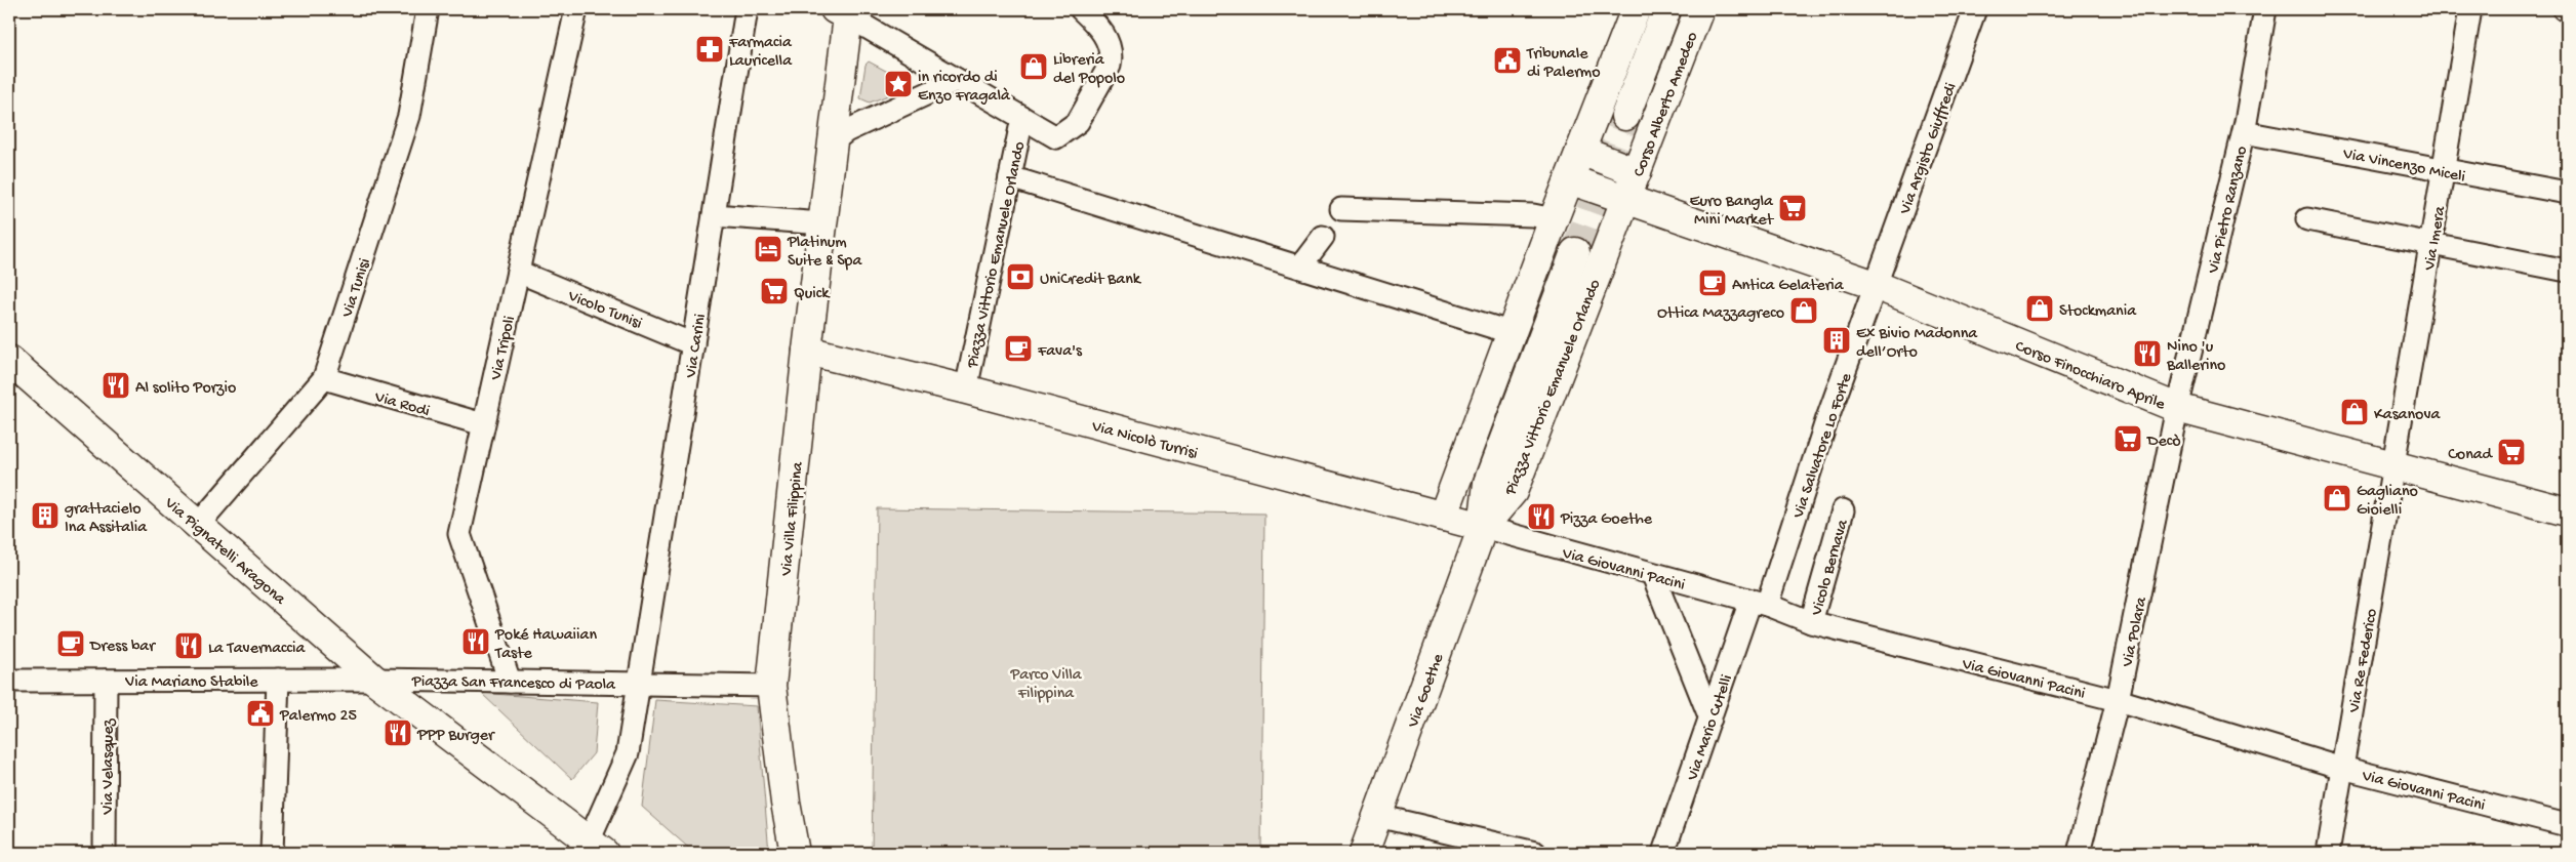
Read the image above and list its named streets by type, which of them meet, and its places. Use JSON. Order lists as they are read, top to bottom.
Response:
{
  "streets": {
    "street": [
      "Corso Alberto Amedeo",
      "Via Argisto Giuffredi",
      "Via Vincenzo Miceli",
      "Via Pietro Ranzano",
      "Via Imera",
      "Piazza Vittorio Emanuele Orlando",
      "Via Tunisi",
      "Vicolo Tunisi",
      "Via Carini",
      "Via Tripoli",
      "Corso Finocchiaro Aprile",
      "Via Rodi",
      "Via Nicolò Turrisi",
      "Via Salvatore Lo Forte",
      "Via Villa Filippina",
      "Via Pignatelli Aragona",
      "Via Giovanni Pacini",
      "Vicolo Bernava",
      "Via Polara",
      "Via Re Federico",
      "Via Mariano Stabile",
      "Piazza San Francesco di Paola",
      "Via Goethe",
      "Via Mario Cutelli",
      "Via Velasquez"
    ]
  },
  "crossings": [
    ["Corso Alberto Amedeo", "Piazza Vittorio Emanuele Orlando"],
    ["Corso Alberto Amedeo", "Corso Finocchiaro Aprile"],
    ["Via Argisto Giuffredi", "Corso Finocchiaro Aprile"],
    ["Via Argisto Giuffredi", "Via Salvatore Lo Forte"],
    ["Via Vincenzo Miceli", "Via Pietro Ranzano"],
    ["Via Vincenzo Miceli", "Via Imera"],
    ["Via Pietro Ranzano", "Corso Finocchiaro Aprile"],
    ["Via Pietro Ranzano", "Via Polara"],
    ["Via Imera", "Corso Finocchiaro Aprile"],
    ["Via Imera", "Via Re Federico"],
    ["Piazza Vittorio Emanuele Orlando", "Corso Finocchiaro Aprile"],
    ["Piazza Vittorio Emanuele Orlando", "Via Nicolò Turrisi"],
    ["Piazza Vittorio Emanuele Orlando", "Via Giovanni Pacini"],
    ["Piazza Vittorio Emanuele Orlando", "Via Goethe"],
    ["Via Tunisi", "Via Rodi"],
    ["Via Tunisi", "Via Pignatelli Aragona"],
    ["Vicolo Tunisi", "Via Carini"],
    ["Vicolo Tunisi", "Via Tripoli"],
    ["Via Carini", "Piazza San Francesco di Paola"],
    ["Via Tripoli", "Via Rodi"],
    ["Via Tripoli", "Piazza San Francesco di Paola"],
    ["Corso Finocchiaro Aprile", "Via Salvatore Lo Forte"],
    ["Corso Finocchiaro Aprile", "Via Polara"],
    ["Corso Finocchiaro Aprile", "Via Re Federico"],
    ["Via Nicolò Turrisi", "Via Villa Filippina"],
    ["Via Nicolò Turrisi", "Via Giovanni Pacini"],
    ["Via Nicolò Turrisi", "Via Goethe"],
    ["Via Salvatore Lo Forte", "Via Giovanni Pacini"],
    ["Via Salvatore Lo Forte", "Via Mario Cutelli"],
    ["Via Villa Filippina", "Piazza San Francesco di Paola"],
    ["Via Pignatelli Aragona", "Via Mariano Stabile"],
    ["Via Pignatelli Aragona", "Piazza San Francesco di Paola"],
    ["Via Giovanni Pacini", "Vicolo Bernava"],
    ["Via Giovanni Pacini", "Via Polara"],
    ["Via Giovanni Pacini", "Via Re Federico"],
    ["Via Giovanni Pacini", "Via Goethe"],
    ["Via Giovanni Pacini", "Via Mario Cutelli"],
    ["Via Mariano Stabile", "Piazza San Francesco di Paola"],
    ["Via Mariano Stabile", "Via Velasquez"]
  ],
  "parks": ["Parco Villa Filippina"],
  "places": {
    "pharmacy": ["Farmacia Lauricella"],
    "public building": ["Tribunale di Palermo", "Palermo 25"],
    "shop": [
      "Libreria del Popolo",
      "Stockmania",
      "Ottica Mazzagreco",
      "Kasanova",
      "Gagliano Gioielli"
    ],
    "place": ["in ricordo di Enzo Fragalà"],
    "supermarket": [
      "Euro Bangla Mini Market",
      "Quick",
      "Decò",
      "Conad"
    ],
    "hotel": ["Platinum Suite & Spa"],
    "bank": ["UniCredit Bank"],
    "cafe": ["Antica Gelateria", "Fava's", "Dress bar"],
    "building": ["Ex Bivio Madonna dell’Orto", "grattacielo Ina Assitalia"],
    "restaurant": [
      "Nino 'u Ballerino",
      "Al solito Porzio",
      "Pizza Goethe",
      "Poké Hawaiian Taste",
      "La Tavernaccia",
      "PPP Burger"
    ]
  }
}
